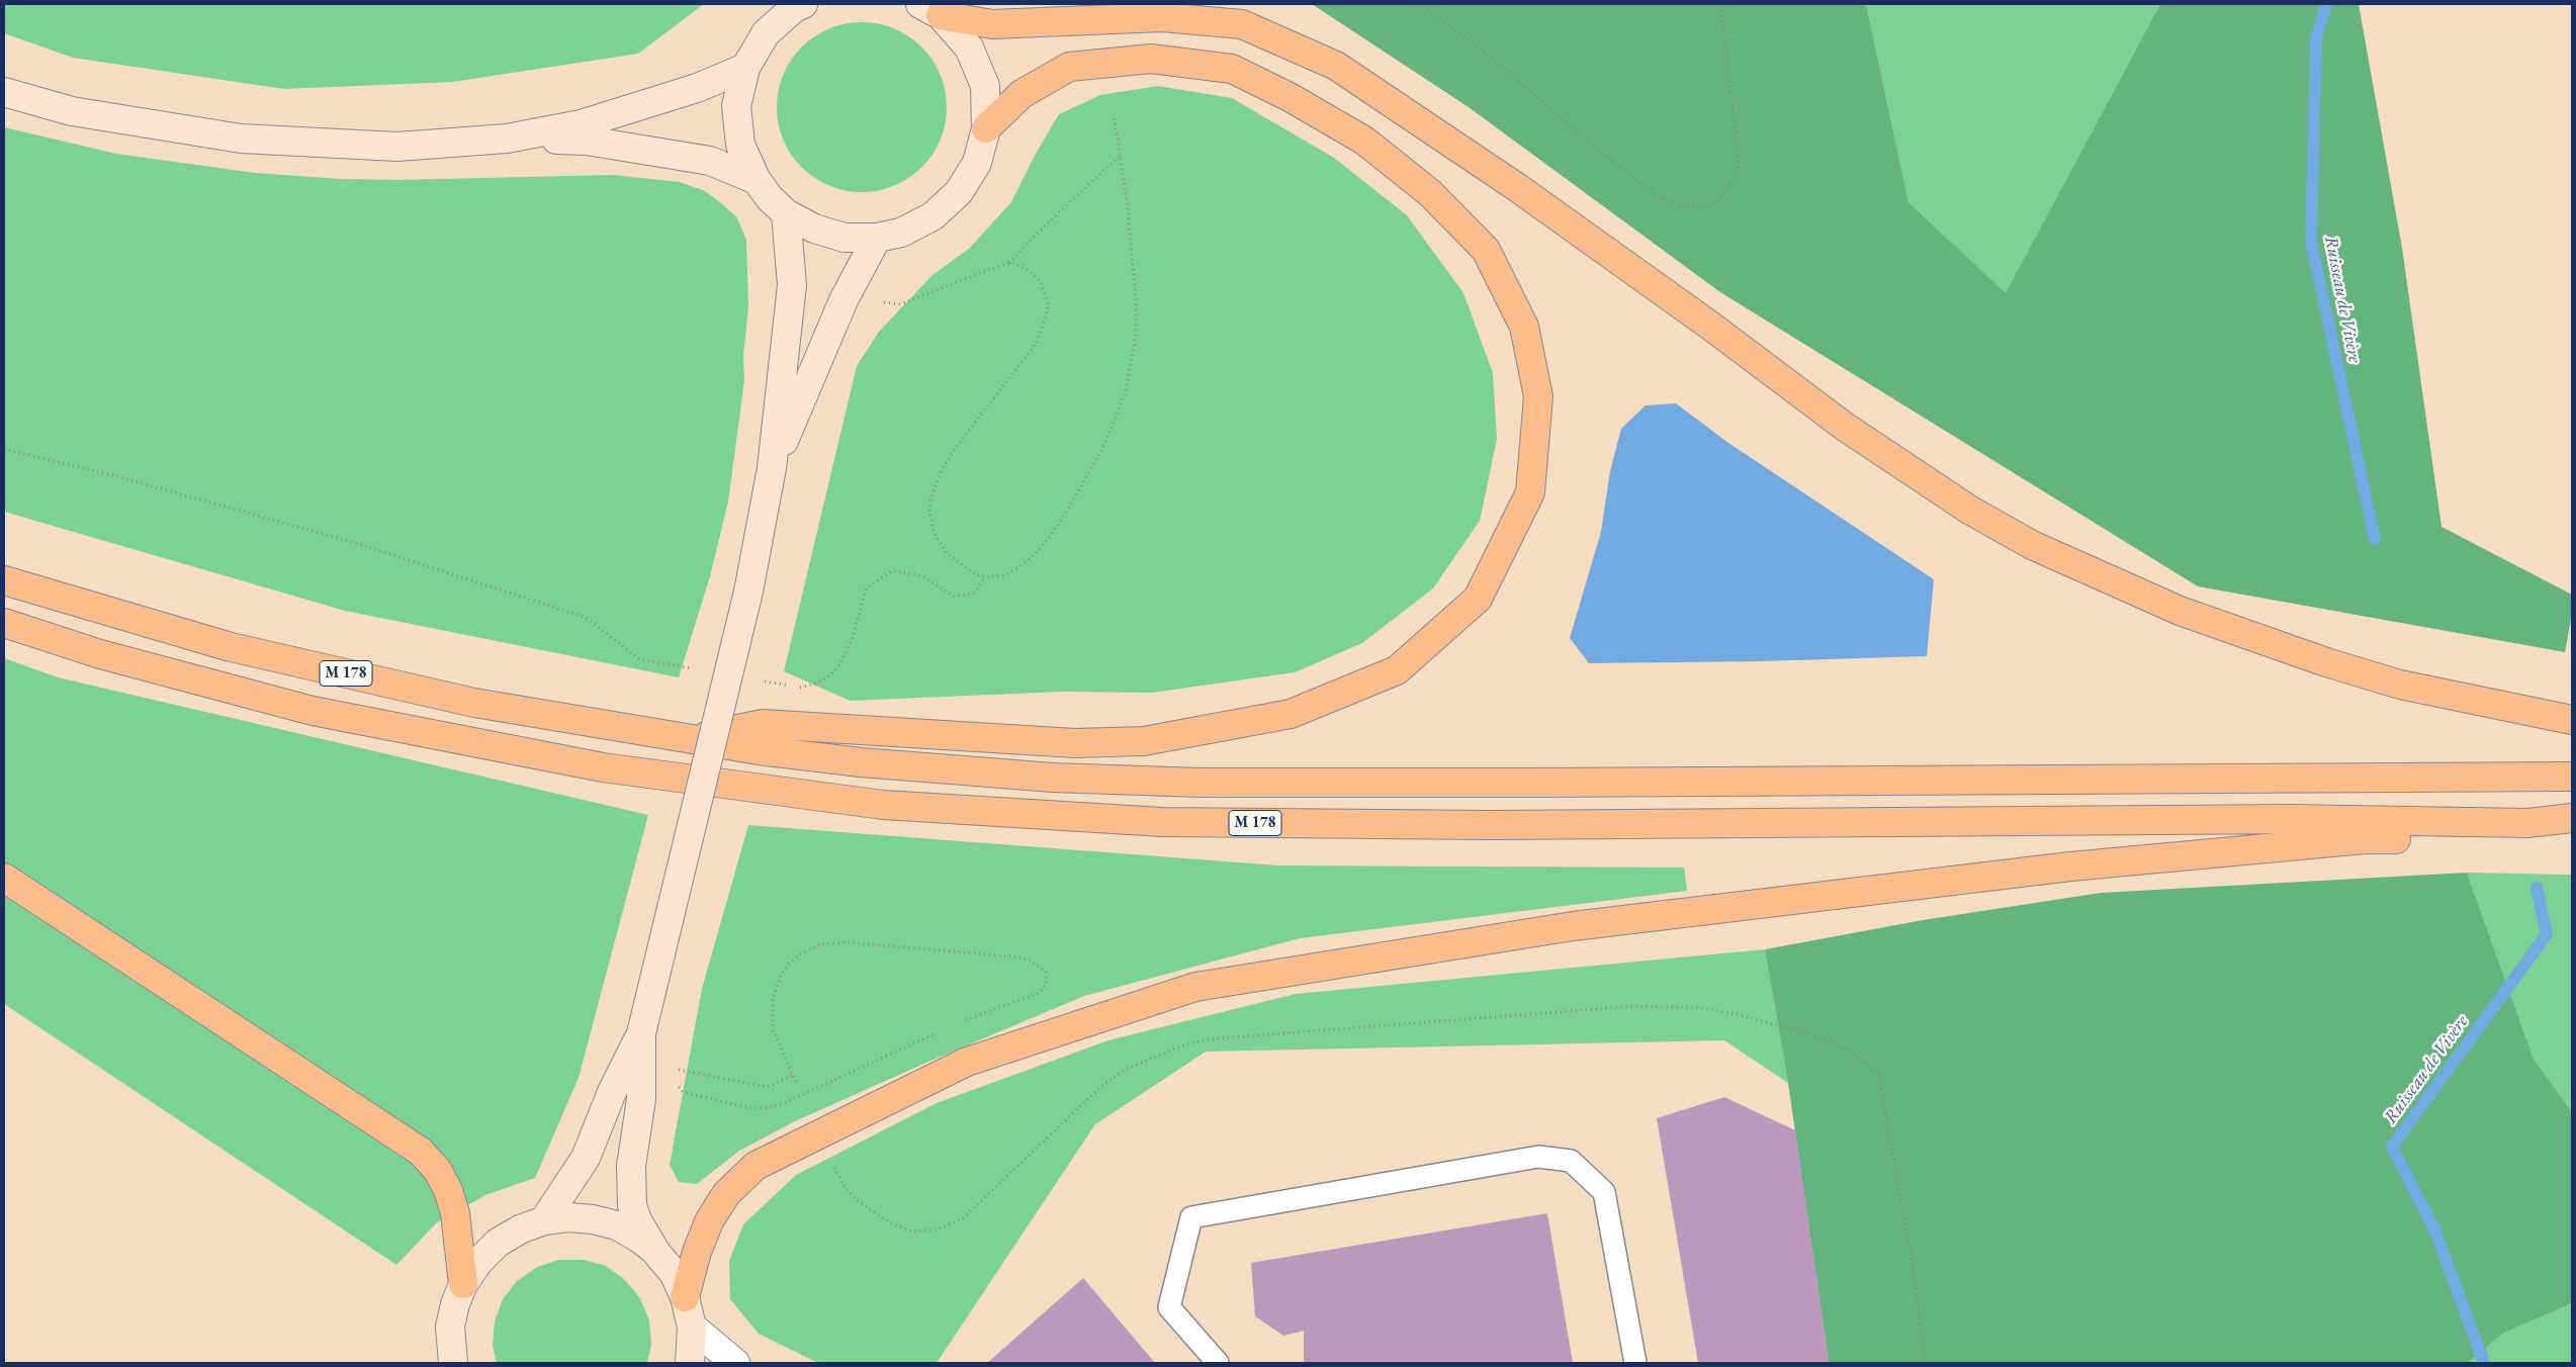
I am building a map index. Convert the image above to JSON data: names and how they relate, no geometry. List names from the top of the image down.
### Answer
{
  "streets": {
    "main road": ["M 178"]
  },
  "water": ["Ruisseau de Vivère"]
}
